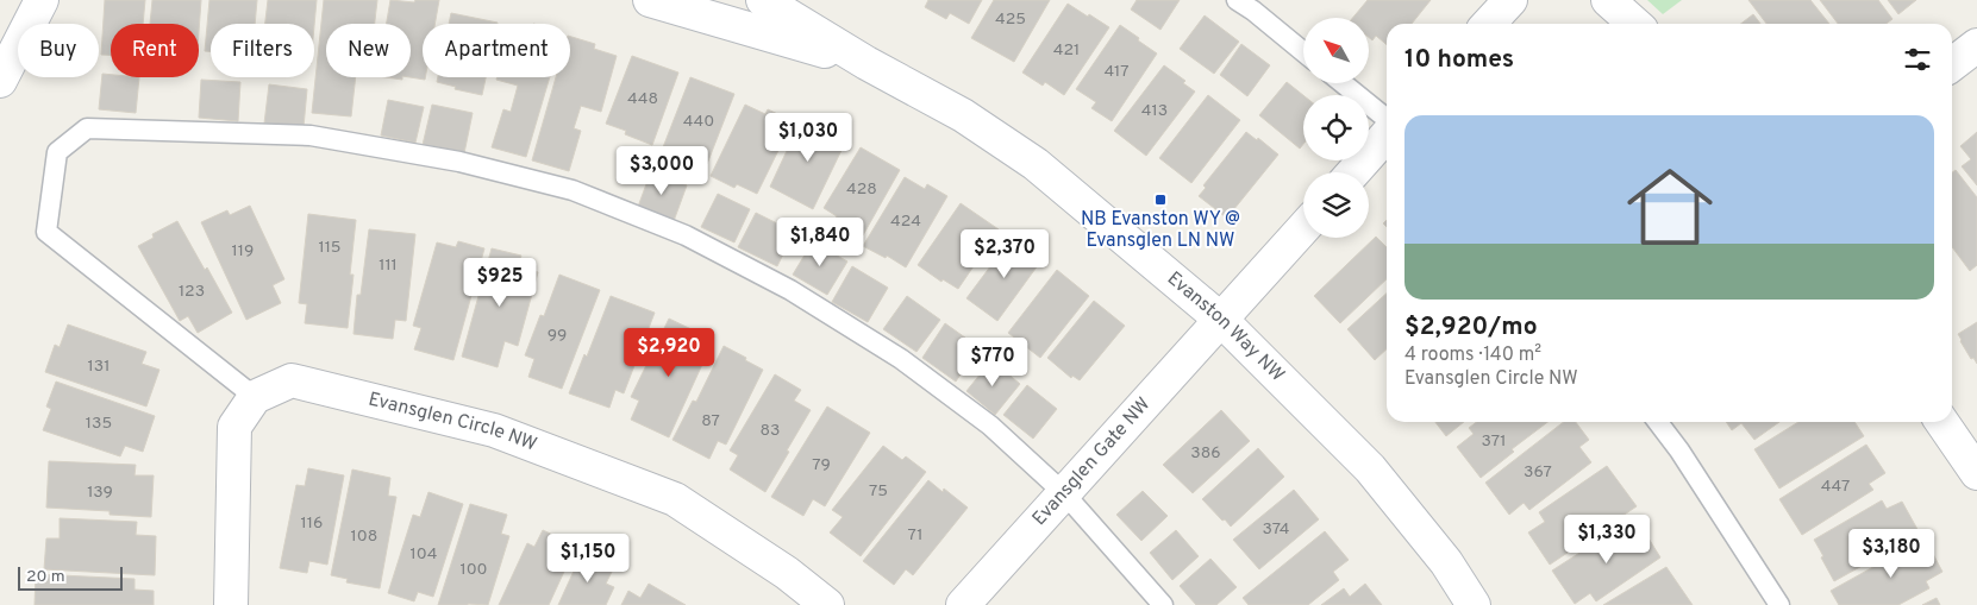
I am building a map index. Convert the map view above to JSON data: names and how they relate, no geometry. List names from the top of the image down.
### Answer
{
  "streets": {
    "street": ["Evanston Way NW", "Evansglen Circle NW", "Evansglen Gate NW"]
  },
  "crossings": [
    ["Evanston Way NW", "Evansglen Gate NW"]
  ],
  "places": {
    "transit": ["NB Evanston WY @ Evansglen LN NW"]
  },
  "house_numbers": [
    "425",
    "421",
    "417",
    "448",
    "413",
    "440",
    "428",
    "424",
    "115",
    "119",
    "111",
    "123",
    "99",
    "131",
    "87",
    "135",
    "83",
    "371",
    "386",
    "79",
    "367",
    "447",
    "75",
    "139",
    "116",
    "374",
    "71",
    "108",
    "104",
    "100"
  ],
  "scale_bar": "20 m",
  "north": "top left",
  "page": {
    "chip": [
      "Buy",
      "Rent",
      "Filters",
      "New",
      "Apartment"
    ],
    "heading": "10 homes",
    "list": [
      {
        "name": "$2,920/mo",
        "note": "4 rooms · 140 m² · Evansglen Circle NW"
      }
    ],
    "price": [
      "$1,030",
      "$3,000",
      "$1,840",
      "$2,370",
      "$925",
      "$2,920",
      "$770",
      "$1,330",
      "$3,180",
      "$1,150"
    ],
    "scale": "20 m"
  }
}
